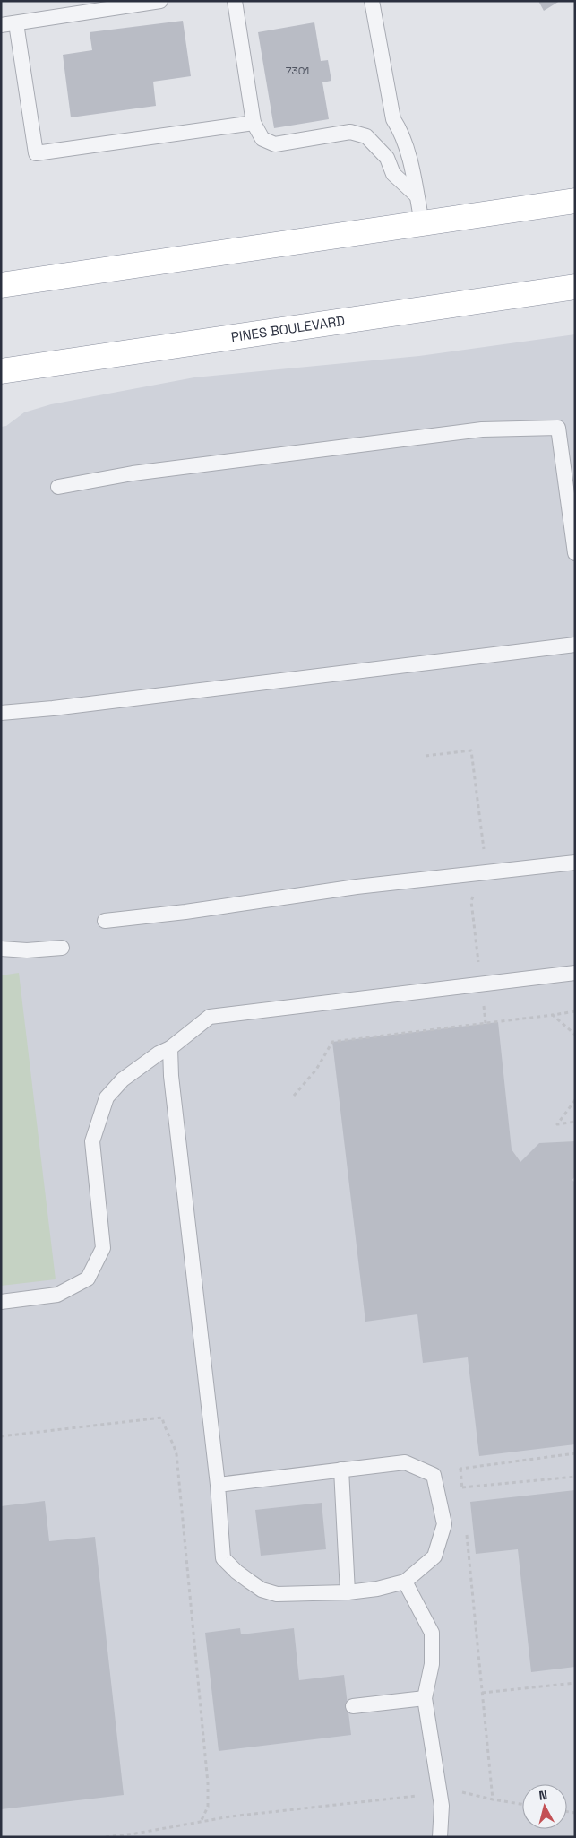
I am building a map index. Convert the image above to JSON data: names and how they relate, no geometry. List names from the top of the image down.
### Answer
{
  "streets": {
    "highway": ["PINES BOULEVARD"]
  },
  "house_numbers": ["7301"],
  "north": "top"
}
